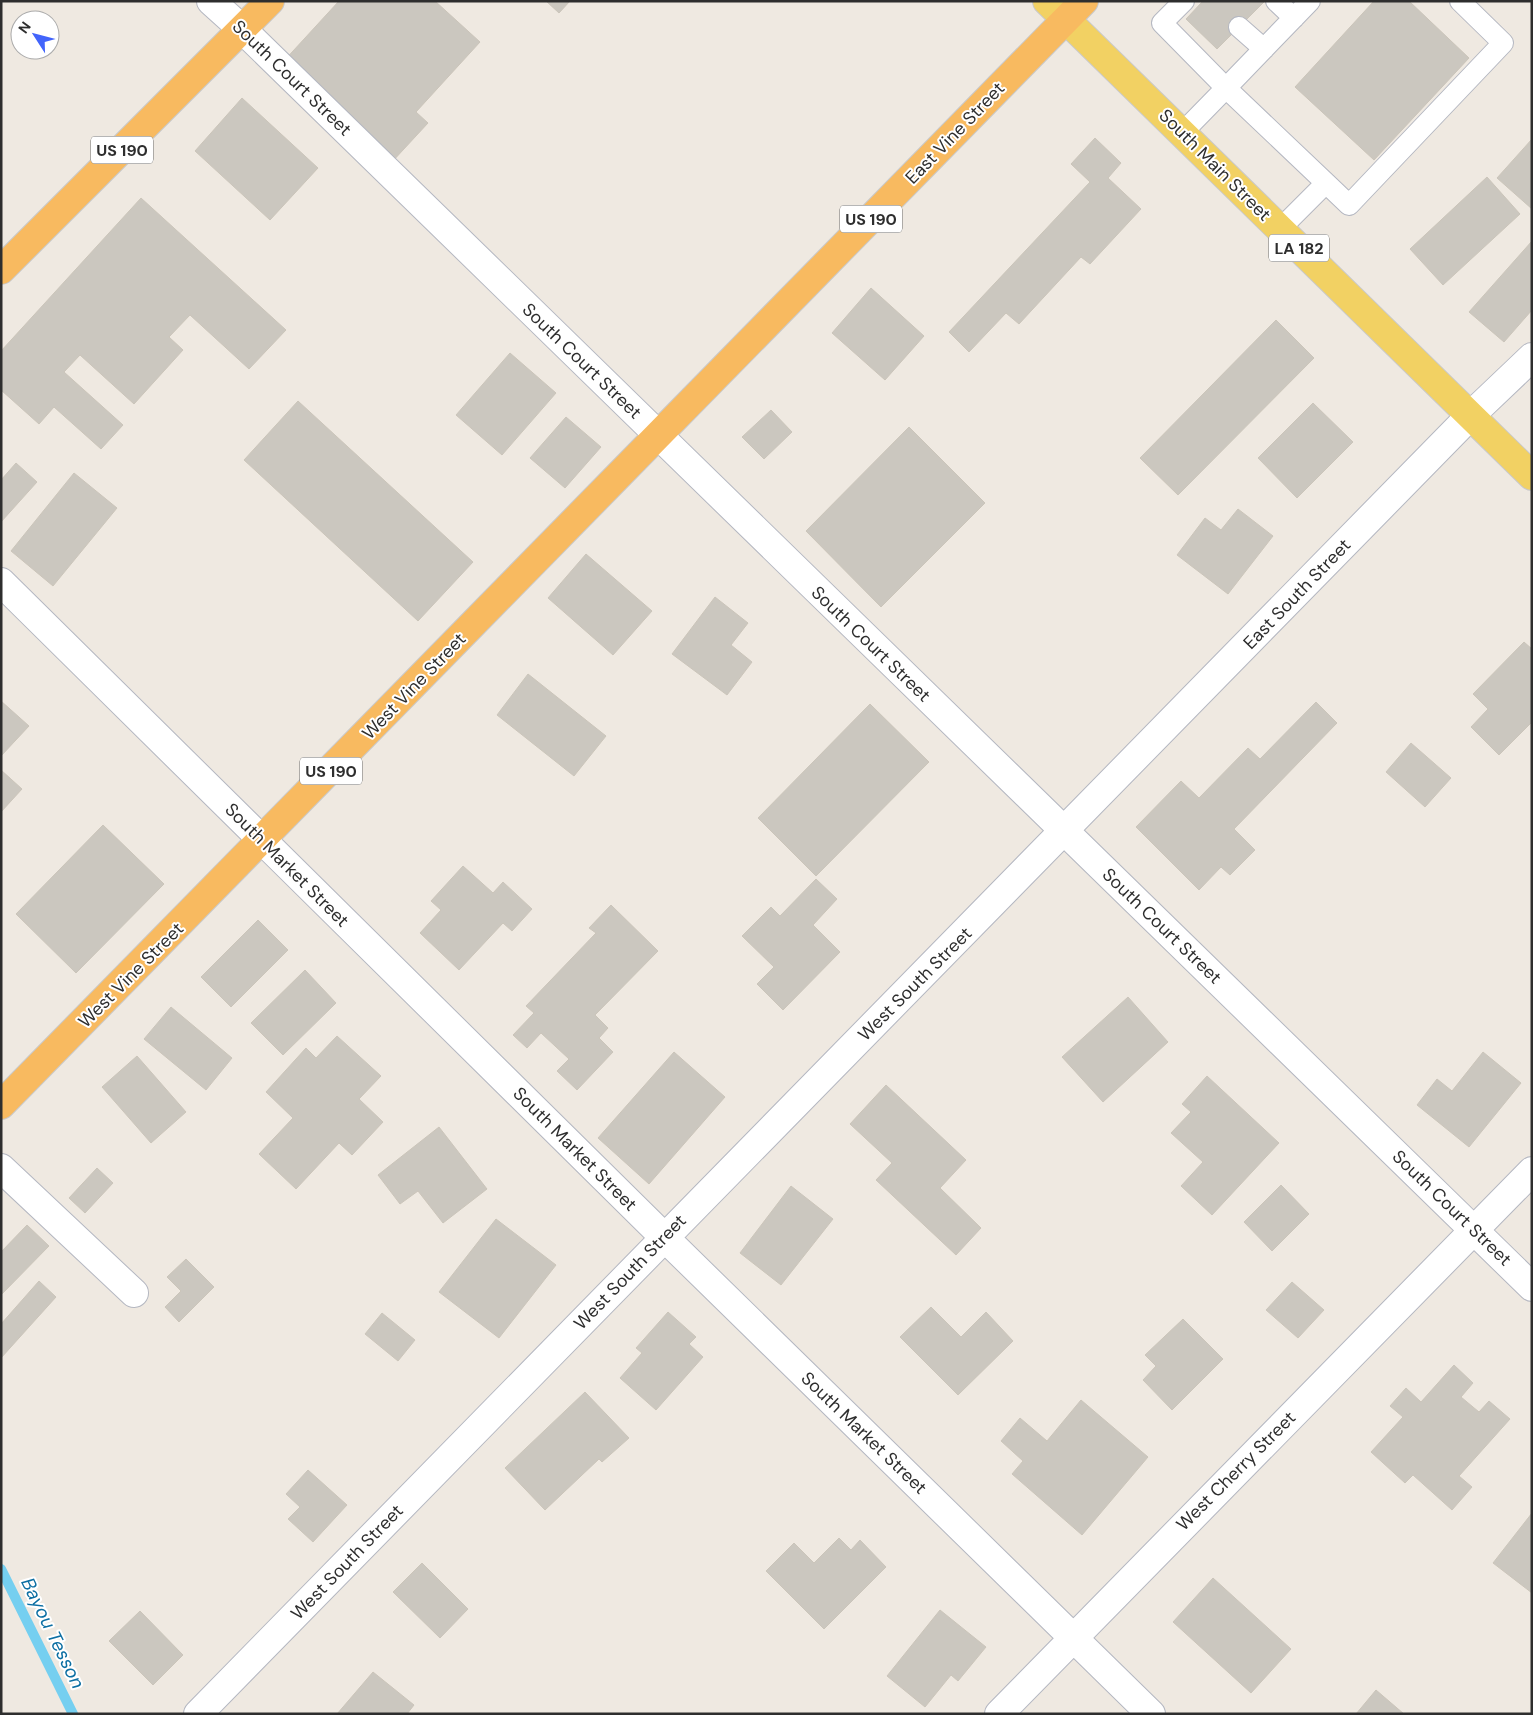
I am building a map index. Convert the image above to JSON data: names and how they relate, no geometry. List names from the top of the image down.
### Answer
{
  "streets": {
    "highway": ["East Vine Street", "US 190", "West Vine Street"],
    "main road": ["South Main Street", "LA 182"],
    "street": [
      "South Court Street",
      "East South Street",
      "South Market Street",
      "West South Street",
      "West Cherry Street"
    ]
  },
  "crossings": [
    ["South Court Street", "East Vine Street"],
    ["South Court Street", "US 190"],
    ["South Court Street", "East South Street"],
    ["South Court Street", "West Vine Street"],
    ["South Court Street", "West South Street"],
    ["South Court Street", "West Cherry Street"],
    ["East Vine Street", "South Main Street"],
    ["East Vine Street", "West Vine Street"],
    ["South Main Street", "East South Street"],
    ["East South Street", "West South Street"],
    ["West Vine Street", "South Market Street"],
    ["South Market Street", "West South Street"],
    ["South Market Street", "West Cherry Street"]
  ],
  "water": ["Bayou Tesson"],
  "north": "top left"
}
